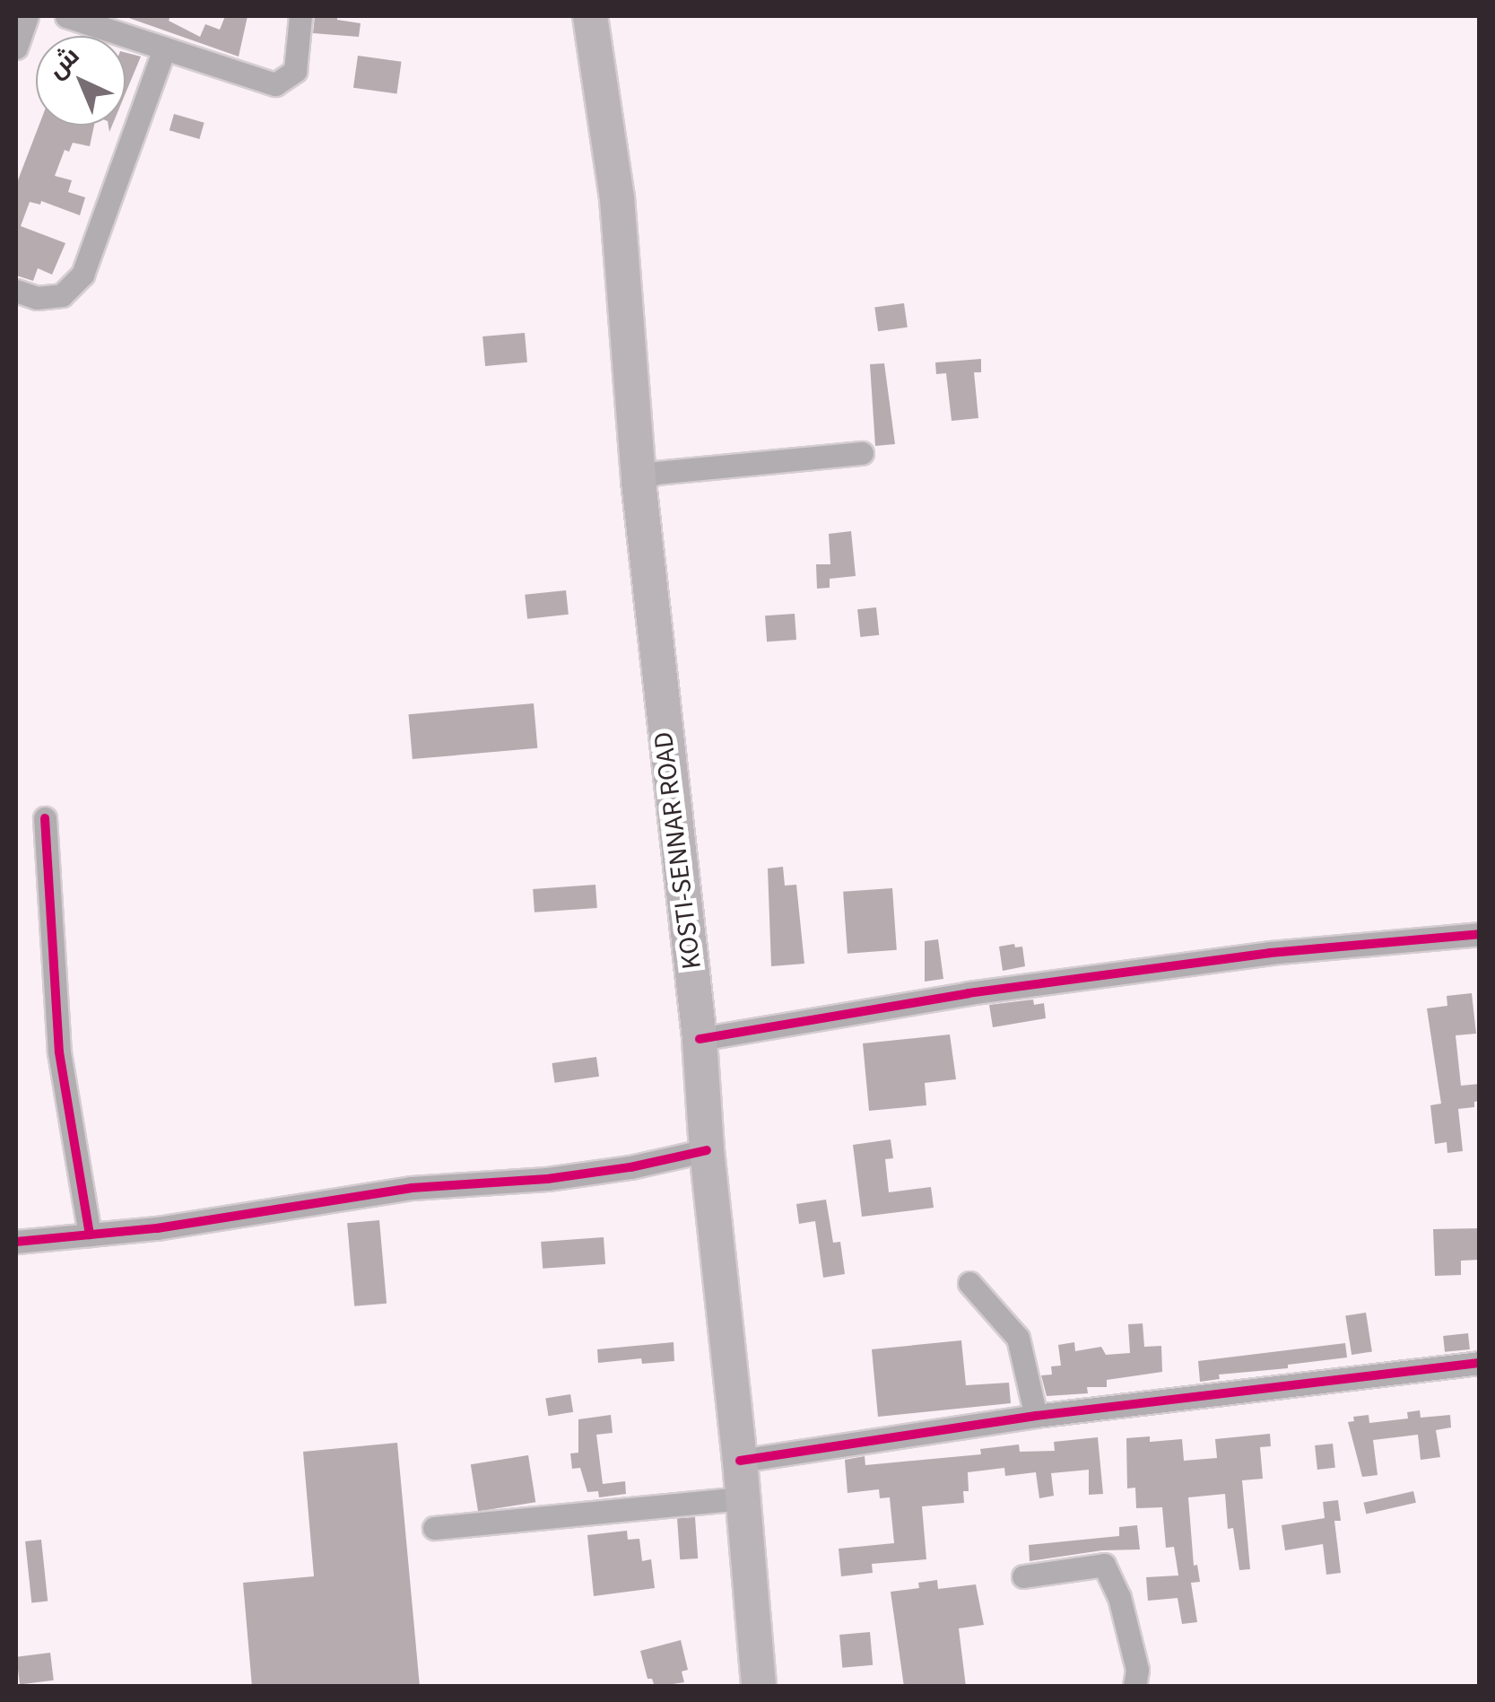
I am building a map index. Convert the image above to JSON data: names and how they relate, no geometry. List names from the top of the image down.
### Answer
{
  "streets": {
    "highway": ["KOSTI-SENNAR ROAD"]
  },
  "north": "top left"
}
